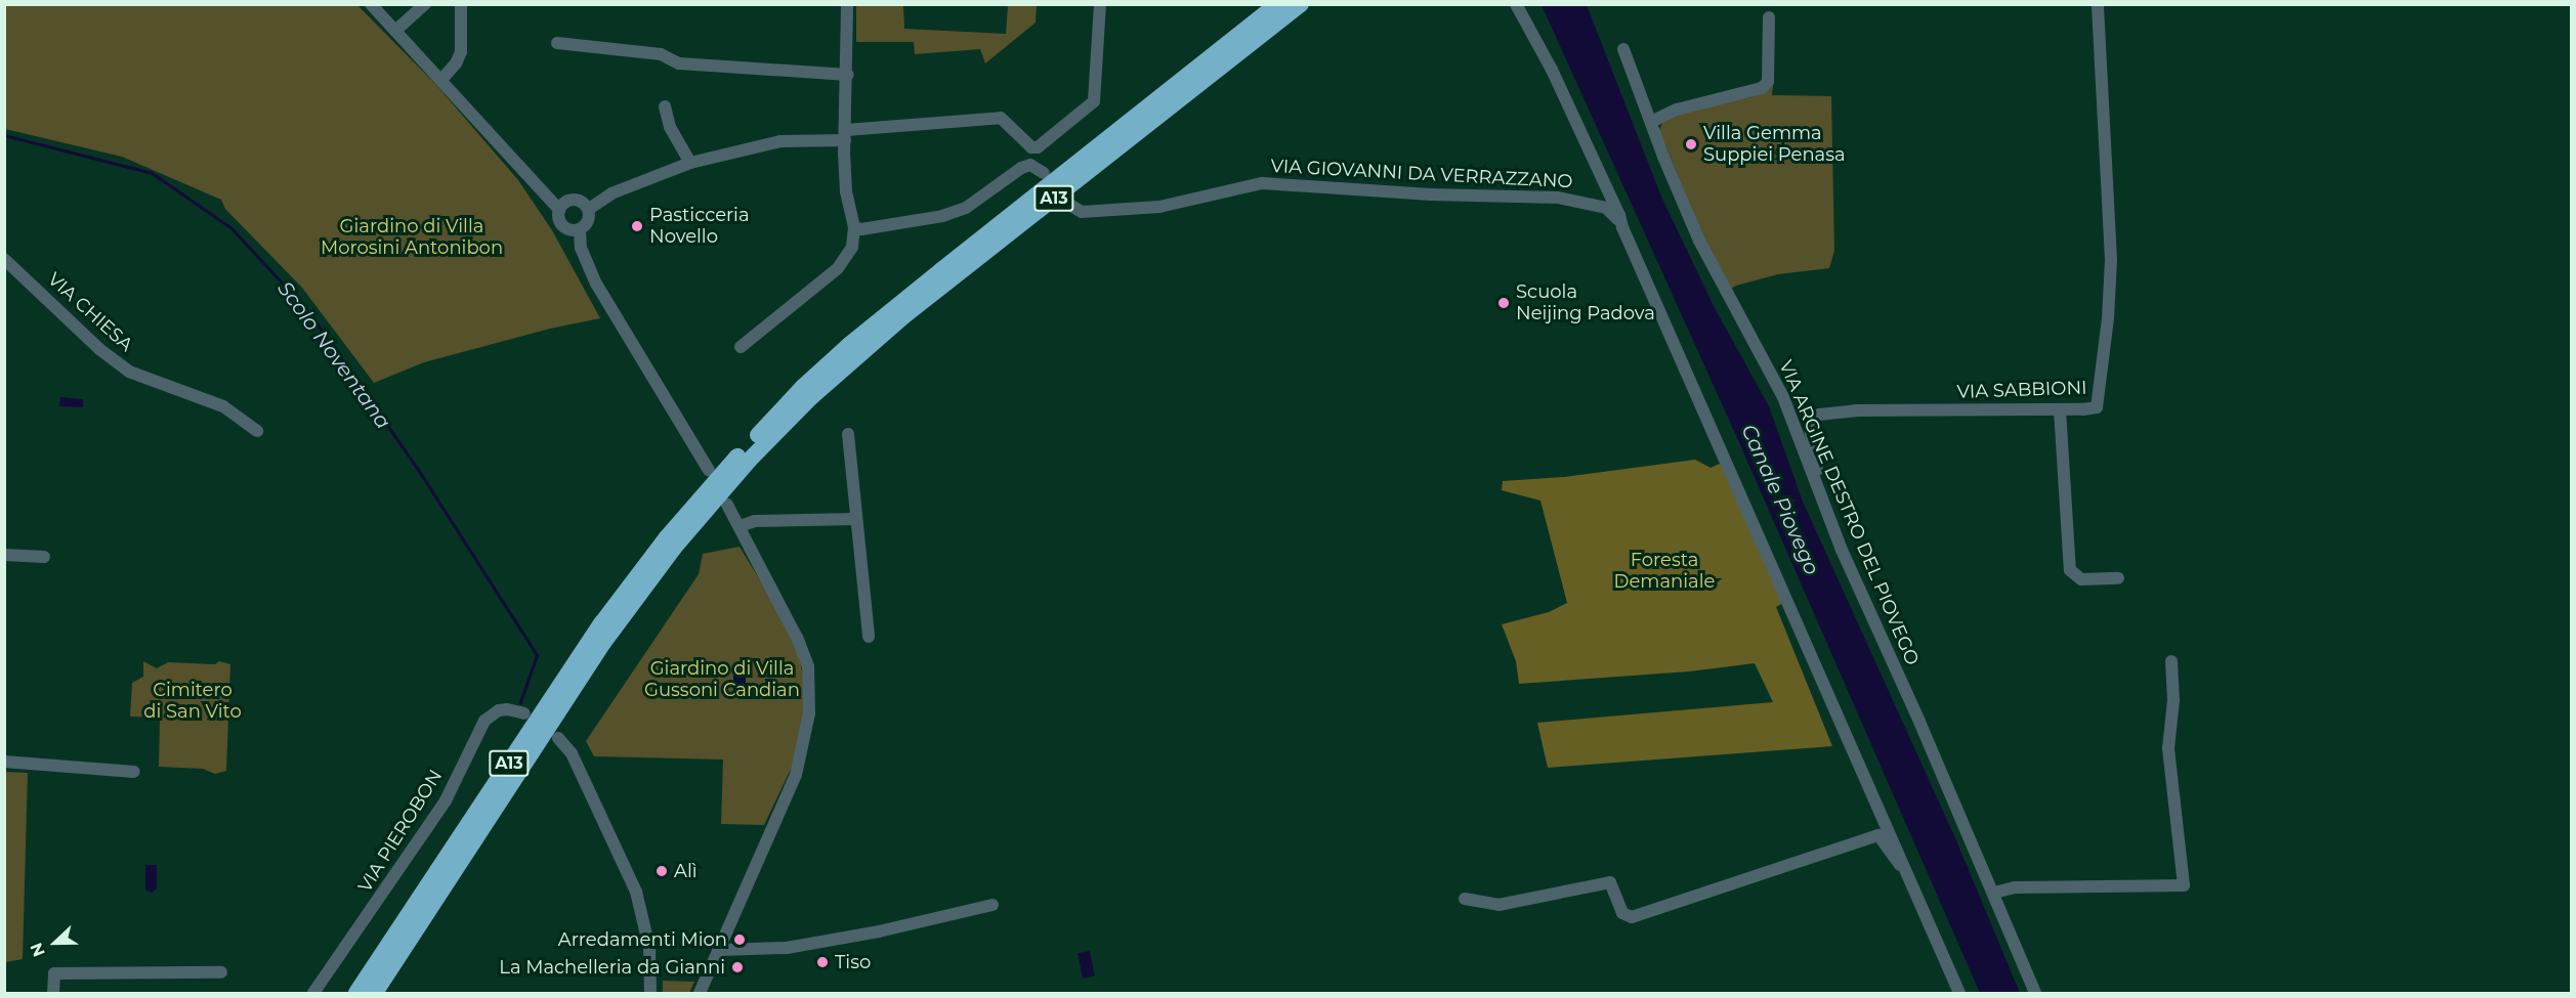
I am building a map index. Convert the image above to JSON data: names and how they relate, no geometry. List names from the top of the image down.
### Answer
{
  "streets": {
    "highway": ["A13"],
    "street": [
      "VIA GIOVANNI DA VERRAZZANO",
      "VIA CHIESA",
      "VIA SABBIONI",
      "VIA ARGINE DESTRO DEL PIOVEGO",
      "VIA PIEROBON"
    ]
  },
  "crossings": [
    ["VIA SABBIONI", "VIA ARGINE DESTRO DEL PIOVEGO"]
  ],
  "water": ["Scolo Noventana", "Canale Piovego"],
  "parks": [
    "Giardino di Villa Morosini Antonibon",
    "Foresta Demaniale",
    "Giardino di Villa Gussoni Candian",
    "Cimitero di San Vito"
  ],
  "places": [
    "Villa Gemma Suppiei Penasa",
    "Pasticceria Novello",
    "Scuola Neijing Padova",
    "Alì",
    "Arredamenti Mion",
    "Tiso",
    "La Machelleria da Gianni"
  ],
  "north": "left"
}
